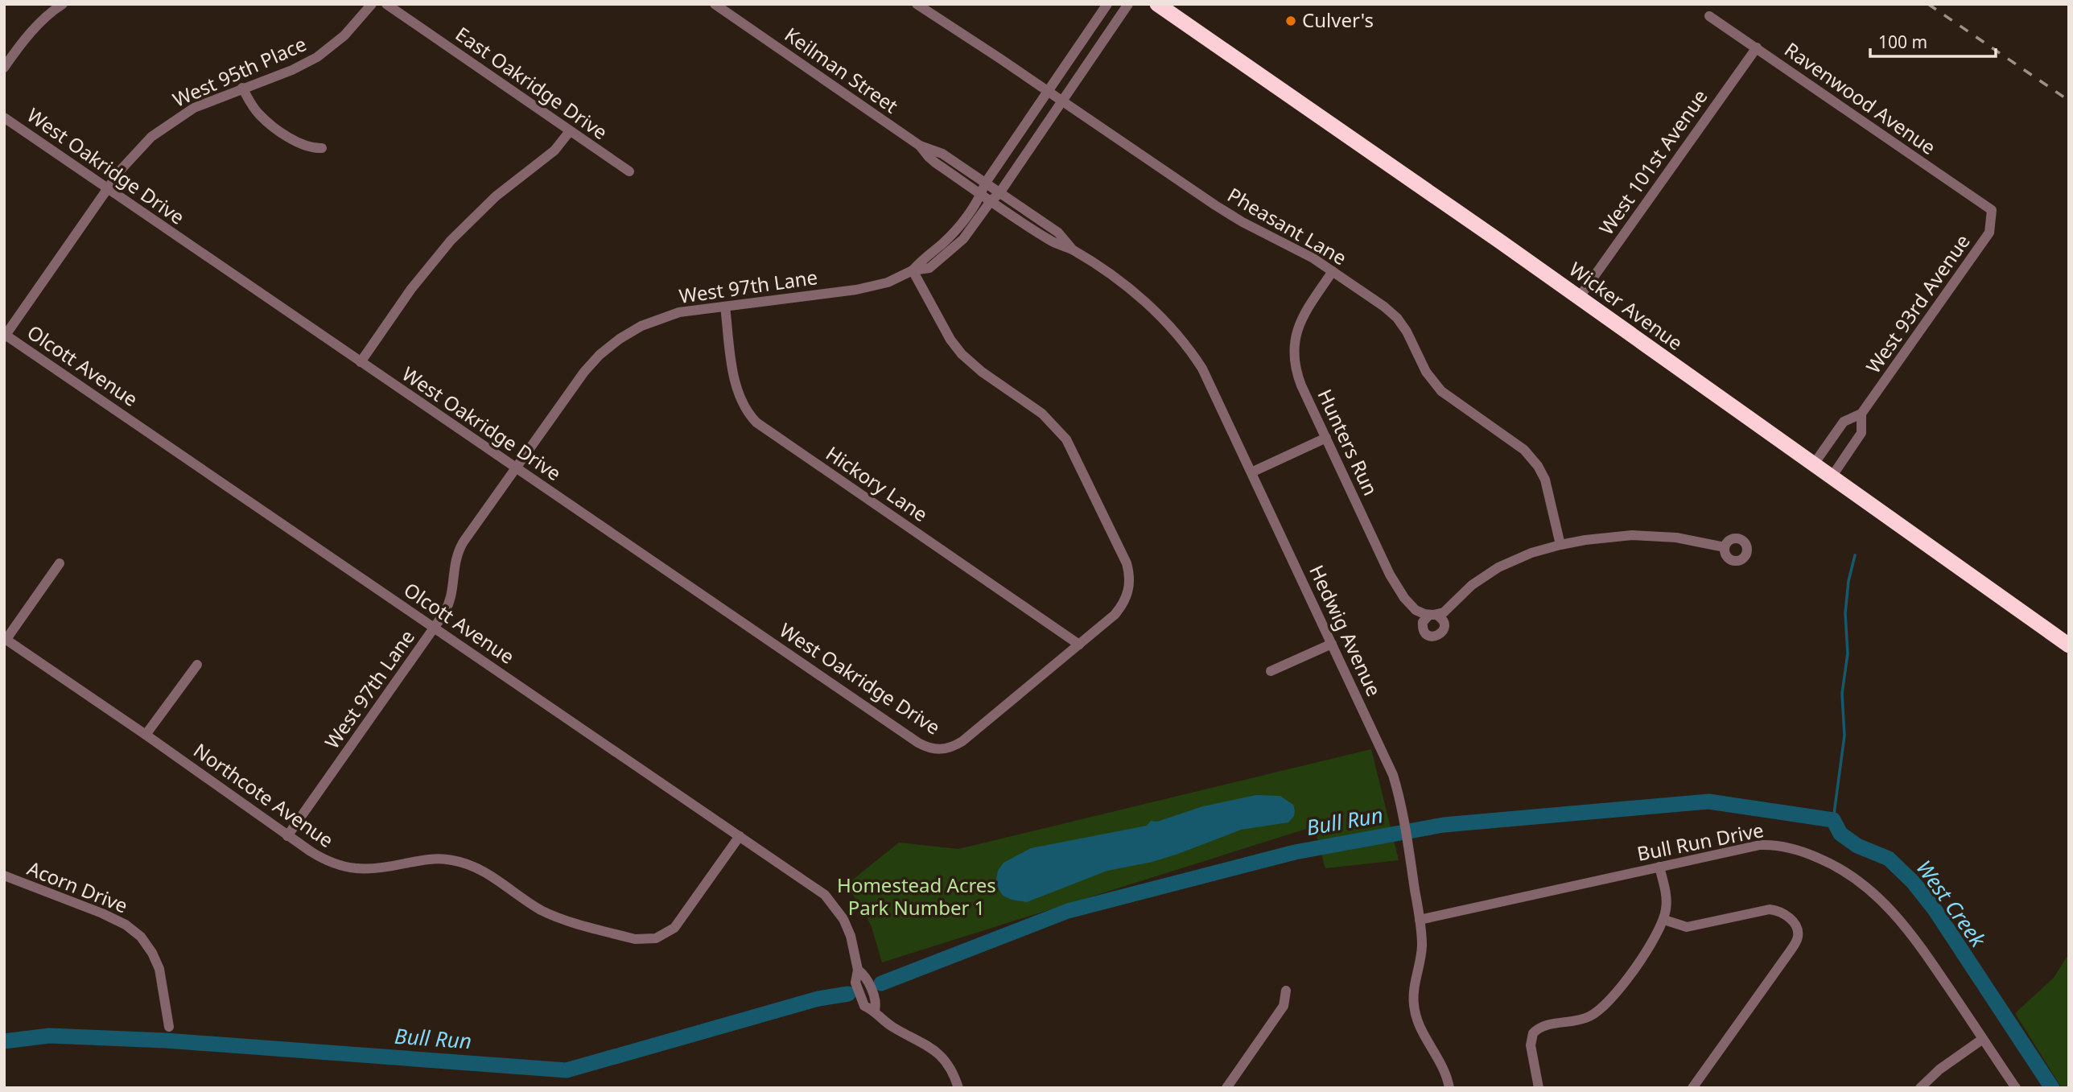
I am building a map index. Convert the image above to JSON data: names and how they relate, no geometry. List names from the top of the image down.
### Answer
{
  "streets": {
    "highway": ["Wicker Avenue"],
    "street": [
      "Keilman Street",
      "West 95th Place",
      "East Oakridge Drive",
      "Ravenwood Avenue",
      "West 101st Avenue",
      "West Oakridge Drive",
      "Pheasant Lane",
      "West 97th Lane",
      "West 93rd Avenue",
      "Olcott Avenue",
      "Hunters Run",
      "Hickory Lane",
      "Hedwig Avenue",
      "Northcote Avenue",
      "Bull Run Drive",
      "Acorn Drive"
    ]
  },
  "crossings": [
    ["Keilman Street", "West 97th Lane"],
    ["Keilman Street", "Hedwig Avenue"],
    ["West 95th Place", "West Oakridge Drive"],
    ["West 95th Place", "Olcott Avenue"],
    ["Ravenwood Avenue", "West 101st Avenue"],
    ["Ravenwood Avenue", "West 93rd Avenue"],
    ["West 101st Avenue", "Wicker Avenue"],
    ["West Oakridge Drive", "West 97th Lane"],
    ["West Oakridge Drive", "Hickory Lane"],
    ["Pheasant Lane", "West 97th Lane"],
    ["Pheasant Lane", "Hunters Run"],
    ["West 97th Lane", "Olcott Avenue"],
    ["West 97th Lane", "Hickory Lane"],
    ["West 97th Lane", "Hedwig Avenue"],
    ["West 97th Lane", "Northcote Avenue"],
    ["West 93rd Avenue", "Wicker Avenue"],
    ["Olcott Avenue", "Northcote Avenue"],
    ["Hedwig Avenue", "Bull Run Drive"]
  ],
  "water": ["Bull Run", "West Creek"],
  "parks": ["Homestead Acres Park Number 1"],
  "places": ["Culver's"],
  "scale_bar": "100 m"
}
